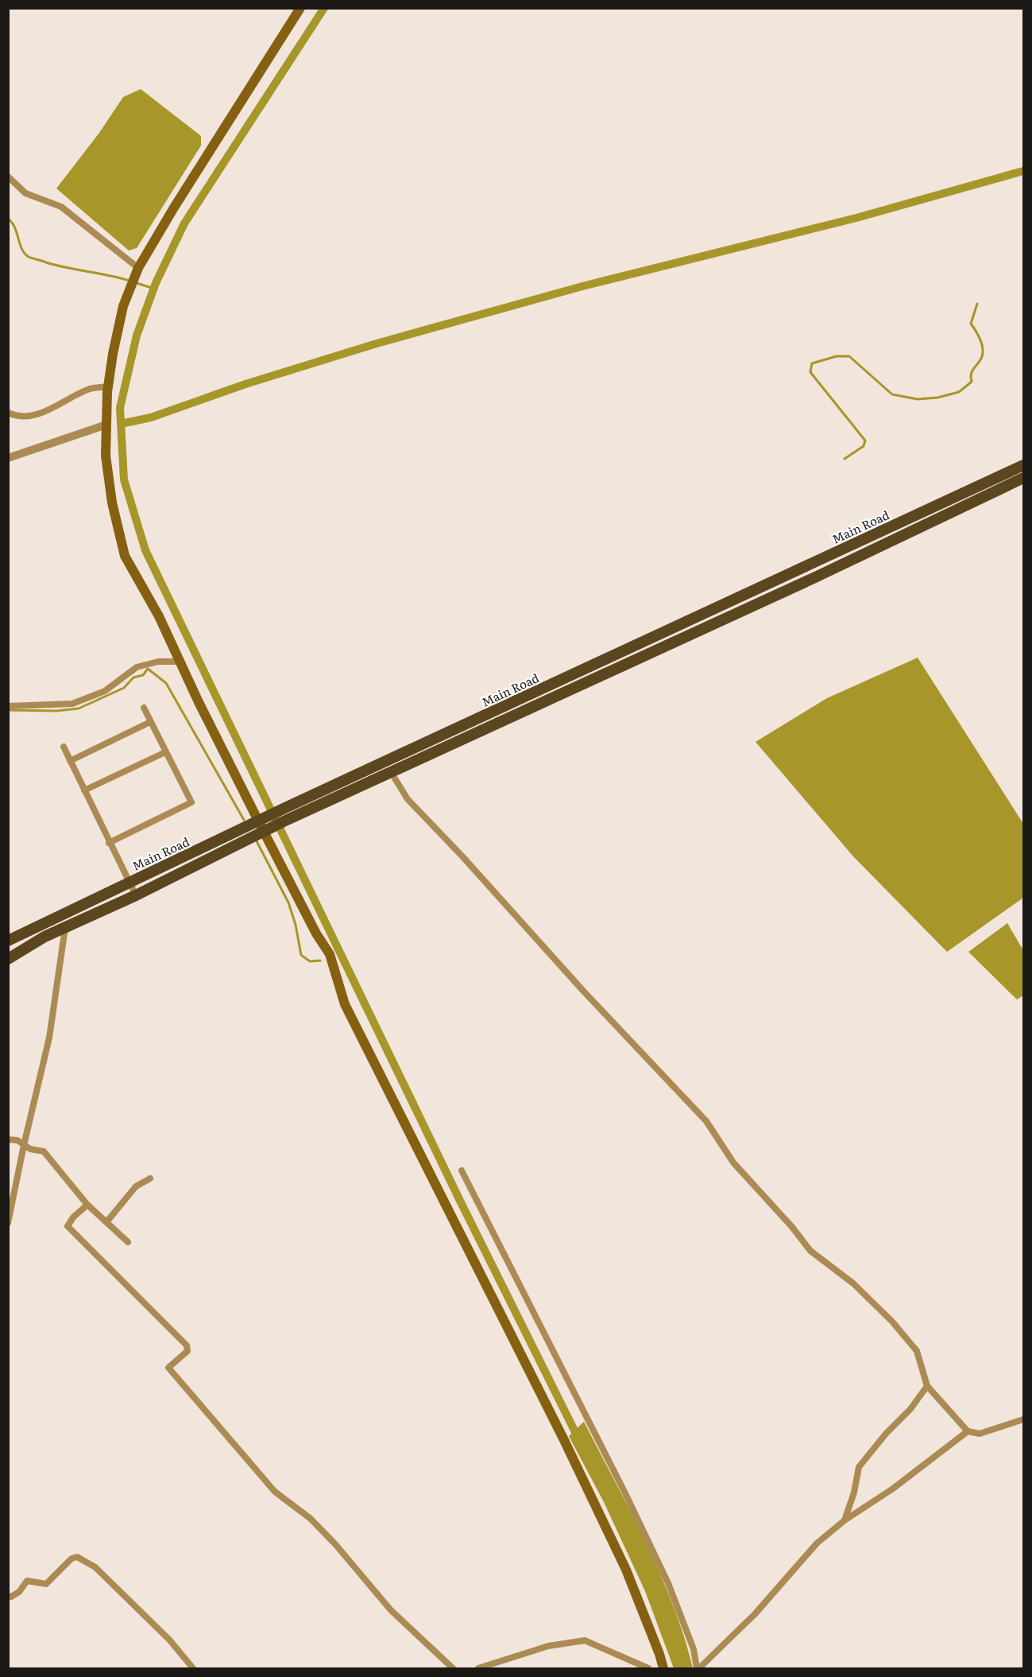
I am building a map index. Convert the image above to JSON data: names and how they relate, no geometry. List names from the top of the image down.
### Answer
{
  "streets": {
    "main road": ["Main Road"]
  }
}
